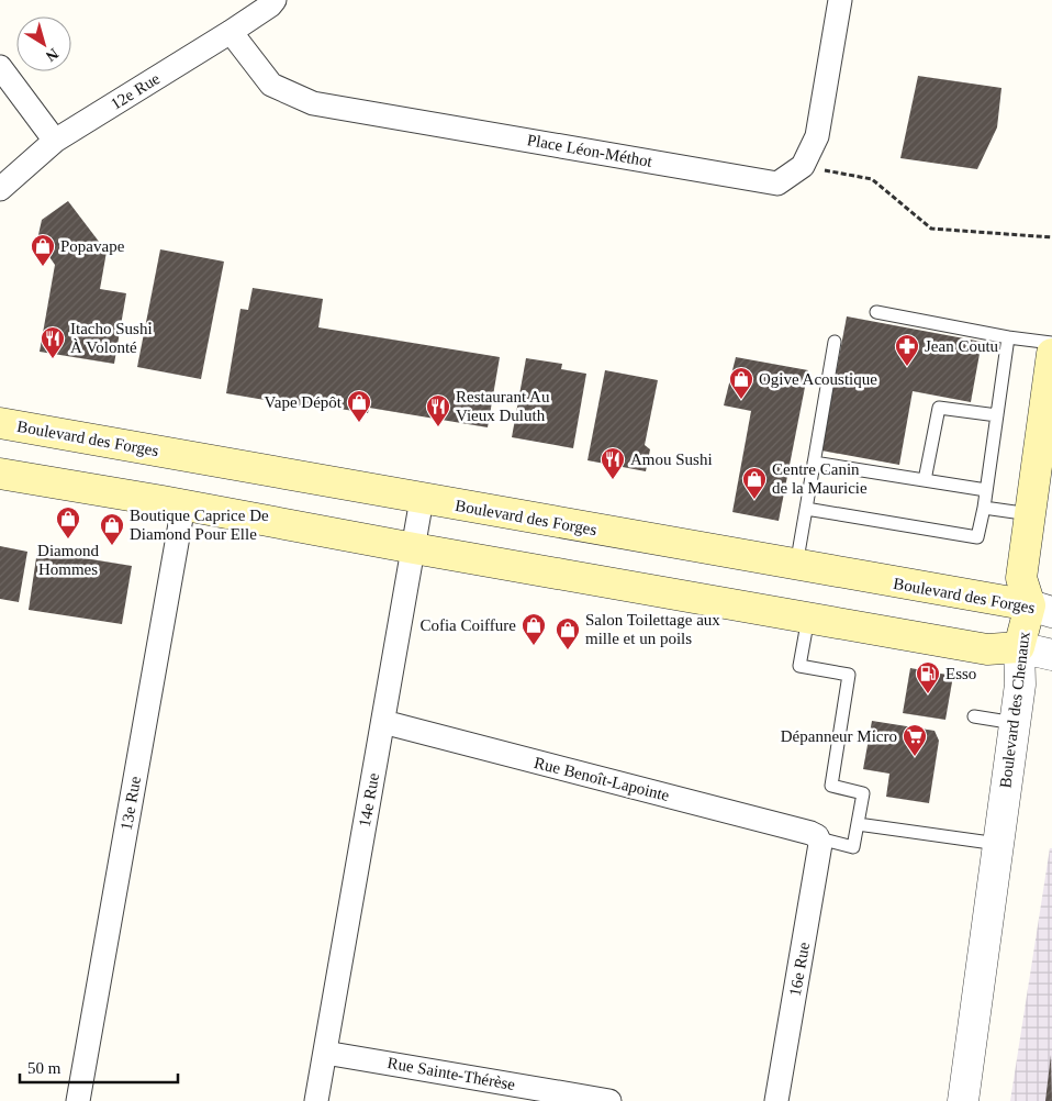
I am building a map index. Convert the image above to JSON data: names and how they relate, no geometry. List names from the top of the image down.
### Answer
{
  "streets": {
    "main road": ["Boulevard des Forges", "Boulevard des Chenaux"],
    "street": [
      "12e Rue",
      "Place Léon-Méthot",
      "Rue Benoît-Lapointe",
      "14e Rue",
      "13e Rue",
      "16e Rue",
      "Rue Sainte-Thérèse"
    ]
  },
  "crossings": [
    ["12e Rue", "Place Léon-Méthot"],
    ["Boulevard des Forges", "Boulevard des Chenaux"],
    ["Boulevard des Forges", "14e Rue"],
    ["Rue Benoît-Lapointe", "14e Rue"],
    ["Rue Benoît-Lapointe", "16e Rue"],
    ["14e Rue", "Rue Sainte-Thérèse"]
  ],
  "places": {
    "shop": [
      "Popavape",
      "Ogive Acoustique",
      "Vape Dépôt",
      "Centre Canin de la Mauricie",
      "Diamond Hommes",
      "Boutique Caprice De Diamond Pour Elle",
      "Cofia Coiffure",
      "Salon Toilettage aux mille et un poils"
    ],
    "restaurant": ["Itacho Sushi À Volonté", "Restaurant Au Vieux Duluth", "Amou Sushi"],
    "pharmacy": ["Jean Coutu"],
    "fuel station": ["Esso"],
    "supermarket": ["Dépanneur Micro"]
  },
  "scale_bar": "50 m",
  "north": "bottom right"
}
